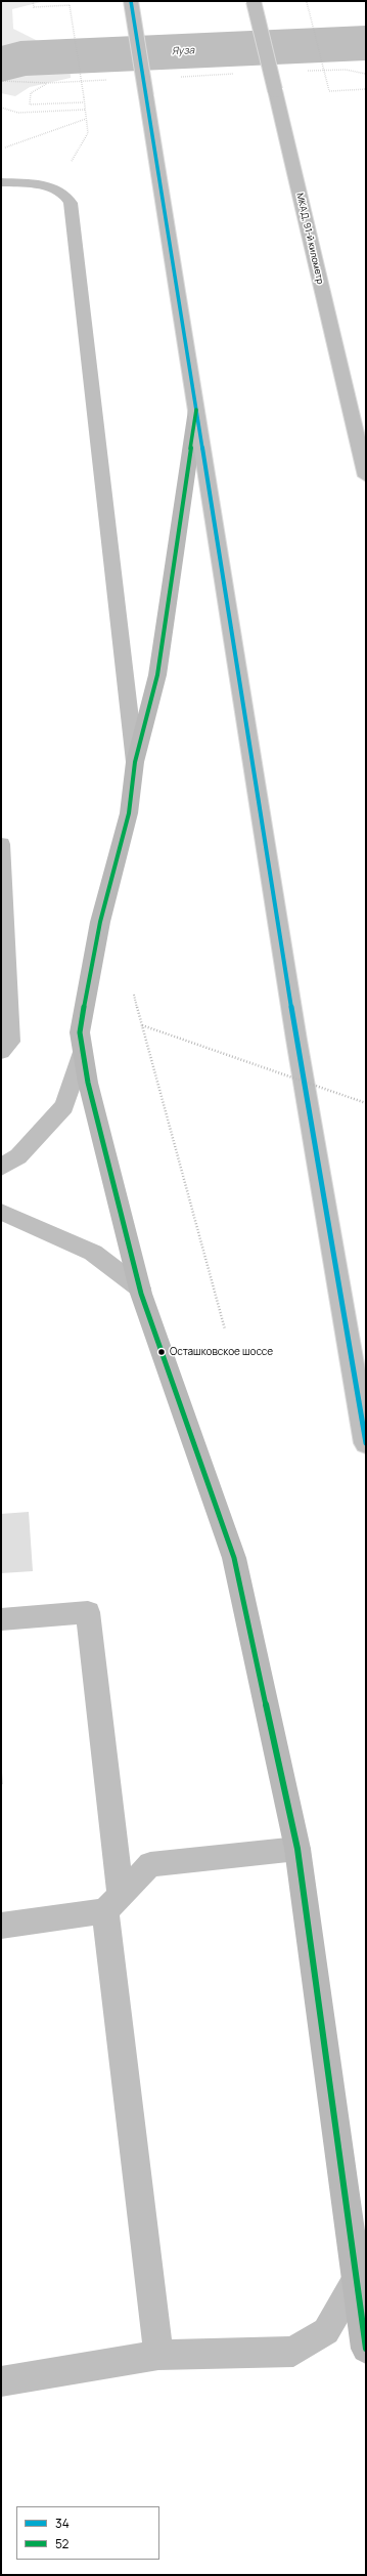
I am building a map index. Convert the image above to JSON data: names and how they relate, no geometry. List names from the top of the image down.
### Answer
{
  "streets": {
    "main road": ["МКАД, 91-й километр"]
  },
  "water": ["Яуза"],
  "places": ["Осташковское шоссе"],
  "lines": ["transit line 34", "transit line 52"],
  "legend": ["34", "52"]
}
